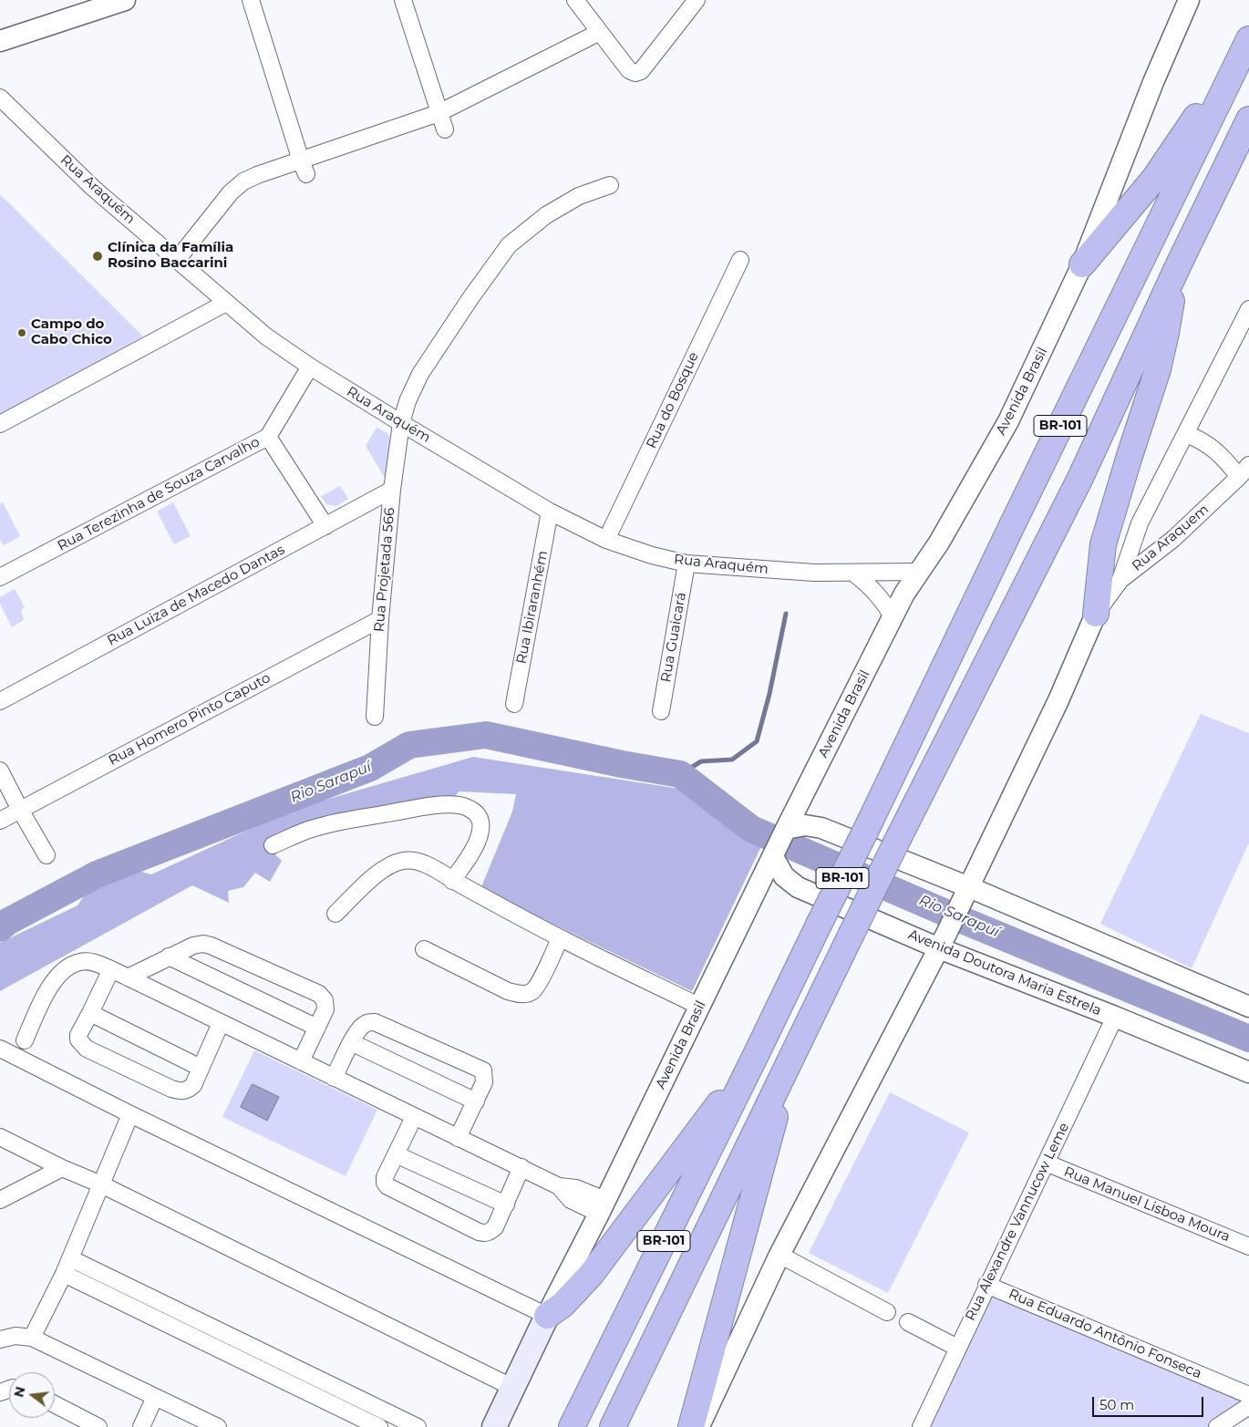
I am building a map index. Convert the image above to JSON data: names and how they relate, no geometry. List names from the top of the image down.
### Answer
{
  "streets": {
    "highway": ["BR-101"],
    "main road": ["Avenida Brasil"],
    "street": [
      "Rua Araquém",
      "Rua do Bosque",
      "Rua Terezinha de Souza Carvalho",
      "Rua Araquem",
      "Rua Projetada 566",
      "Rua Luiza de Macedo Dantas",
      "Rua Ibiraranhém",
      "Rua Guaicará",
      "Rua Homero Pinto Caputo",
      "Avenida Doutora Maria Estrela",
      "Rua Manuel Lisboa Moura",
      "Rua Alexandre Vannucow Leme",
      "Rua Eduardo Antônio Fonseca"
    ]
  },
  "crossings": [
    ["Rua Araquém", "Avenida Brasil"],
    ["Rua Araquém", "Rua do Bosque"],
    ["Rua Araquém", "Rua Terezinha de Souza Carvalho"],
    ["Rua Araquém", "Rua Projetada 566"],
    ["Rua Araquém", "Rua Ibiraranhém"],
    ["Rua Araquém", "Rua Guaicará"],
    ["Avenida Brasil", "Avenida Doutora Maria Estrela"],
    ["Rua Projetada 566", "Rua Luiza de Macedo Dantas"],
    ["Rua Projetada 566", "Rua Homero Pinto Caputo"],
    ["Avenida Doutora Maria Estrela", "Rua Alexandre Vannucow Leme"],
    ["Rua Manuel Lisboa Moura", "Rua Alexandre Vannucow Leme"],
    ["Rua Alexandre Vannucow Leme", "Rua Eduardo Antônio Fonseca"]
  ],
  "water": ["Rio Sarapuí"],
  "places": ["Clínica da Família Rosino Baccarini", "Campo do Cabo Chico"],
  "scale_bar": "50 m",
  "north": "left"
}
